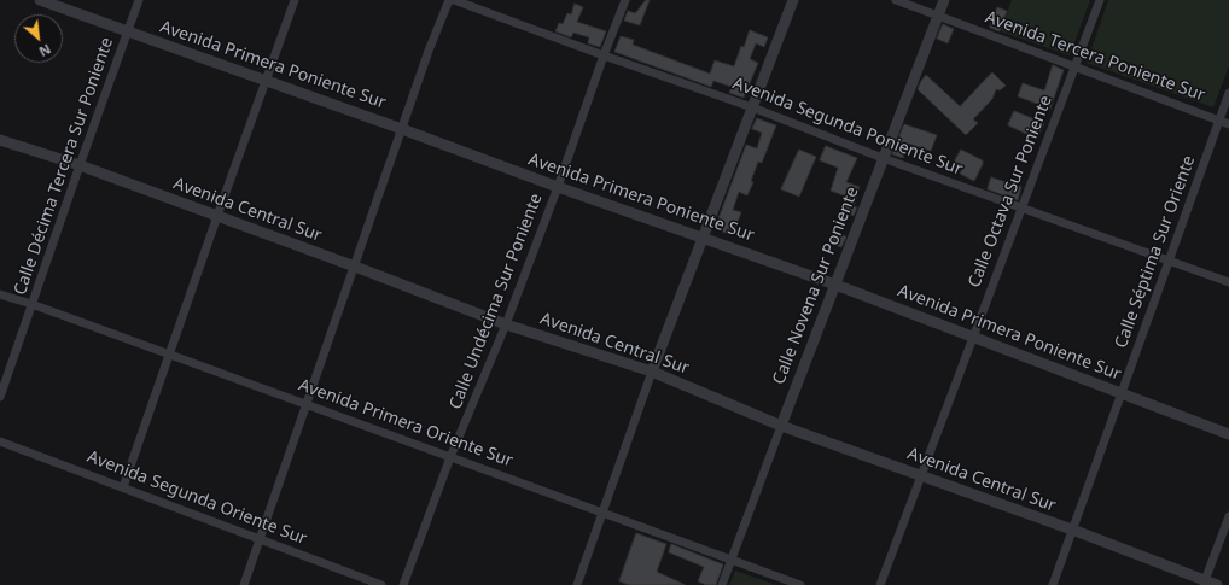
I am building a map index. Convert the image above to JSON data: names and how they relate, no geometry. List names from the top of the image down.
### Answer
{
  "streets": {
    "street": [
      "Avenida Tercera Poniente Sur",
      "Avenida Primera Poniente Sur",
      "Avenida Segunda Poniente Sur",
      "Calle Décima Tercera Sur Poniente",
      "Calle Octava Sur Poniente",
      "Avenida Central Sur",
      "Calle Séptima Sur Oriente",
      "Calle Novena Sur Poniente",
      "Calle Undécima Sur Poniente",
      "Avenida Primera Oriente Sur",
      "Avenida Segunda Oriente Sur"
    ]
  },
  "crossings": [
    ["Avenida Tercera Poniente Sur", "Calle Octava Sur Poniente"],
    ["Avenida Tercera Poniente Sur", "Calle Séptima Sur Oriente"],
    ["Avenida Tercera Poniente Sur", "Calle Novena Sur Poniente"],
    ["Avenida Primera Poniente Sur", "Calle Décima Tercera Sur Poniente"],
    ["Avenida Primera Poniente Sur", "Calle Octava Sur Poniente"],
    ["Avenida Primera Poniente Sur", "Calle Séptima Sur Oriente"],
    ["Avenida Primera Poniente Sur", "Calle Novena Sur Poniente"],
    ["Avenida Primera Poniente Sur", "Calle Undécima Sur Poniente"],
    ["Avenida Segunda Poniente Sur", "Calle Octava Sur Poniente"],
    ["Avenida Segunda Poniente Sur", "Calle Séptima Sur Oriente"],
    ["Avenida Segunda Poniente Sur", "Calle Novena Sur Poniente"],
    ["Avenida Segunda Poniente Sur", "Calle Undécima Sur Poniente"],
    ["Calle Décima Tercera Sur Poniente", "Avenida Central Sur"],
    ["Calle Décima Tercera Sur Poniente", "Avenida Primera Oriente Sur"],
    ["Calle Octava Sur Poniente", "Avenida Central Sur"],
    ["Avenida Central Sur", "Calle Séptima Sur Oriente"],
    ["Avenida Central Sur", "Calle Novena Sur Poniente"],
    ["Avenida Central Sur", "Calle Undécima Sur Poniente"],
    ["Calle Novena Sur Poniente", "Avenida Primera Oriente Sur"],
    ["Calle Undécima Sur Poniente", "Avenida Primera Oriente Sur"]
  ],
  "north": "bottom right"
}
